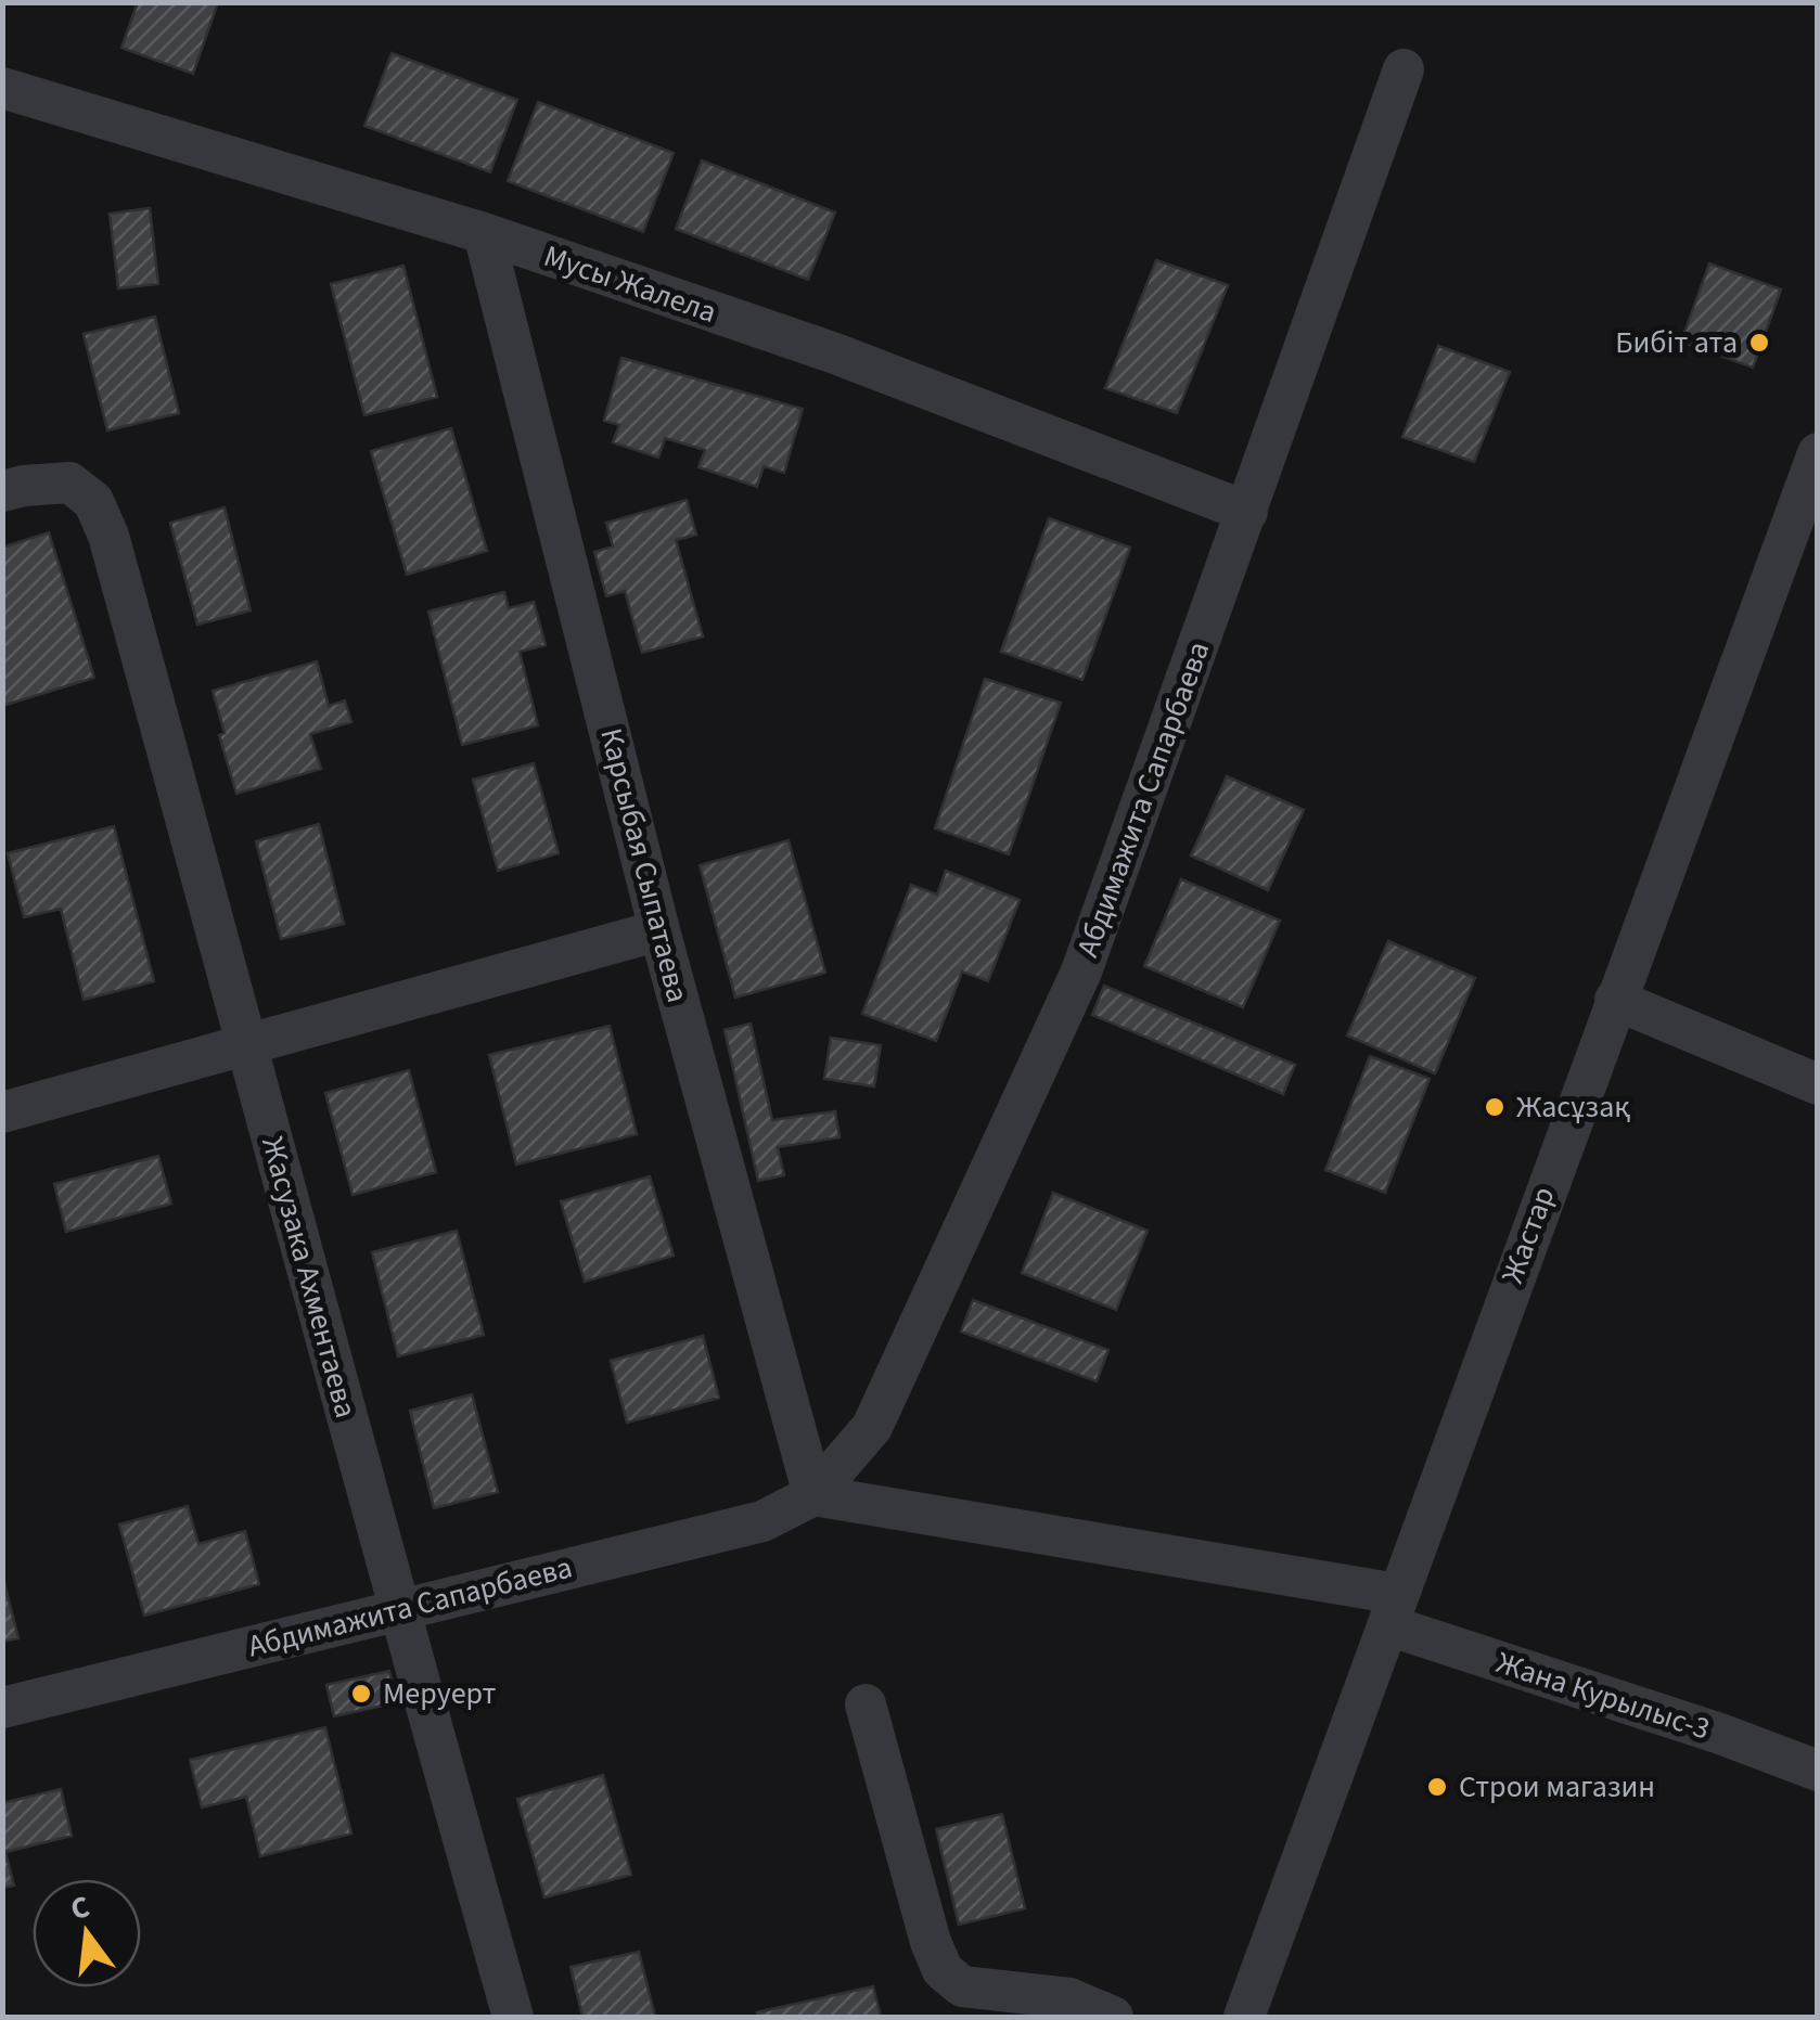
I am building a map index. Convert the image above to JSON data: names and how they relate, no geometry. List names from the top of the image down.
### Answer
{
  "streets": {
    "street": [
      "Мусы Жалела",
      "Абдимажита Сапарбаева",
      "Карсыбая Сыпатаева",
      "Жастар",
      "Жасузака Ахментаева",
      "Жана Курылыс-3"
    ]
  },
  "crossings": [
    ["Мусы Жалела", "Абдимажита Сапарбаева"],
    ["Мусы Жалела", "Карсыбая Сыпатаева"],
    ["Абдимажита Сапарбаева", "Карсыбая Сыпатаева"],
    ["Абдимажита Сапарбаева", "Жасузака Ахментаева"],
    ["Жастар", "Жана Курылыс-3"]
  ],
  "places": [
    "Бибіт ата",
    "Жасұзақ",
    "Меруерт",
    "Строи магазин"
  ],
  "north": "top"
}
